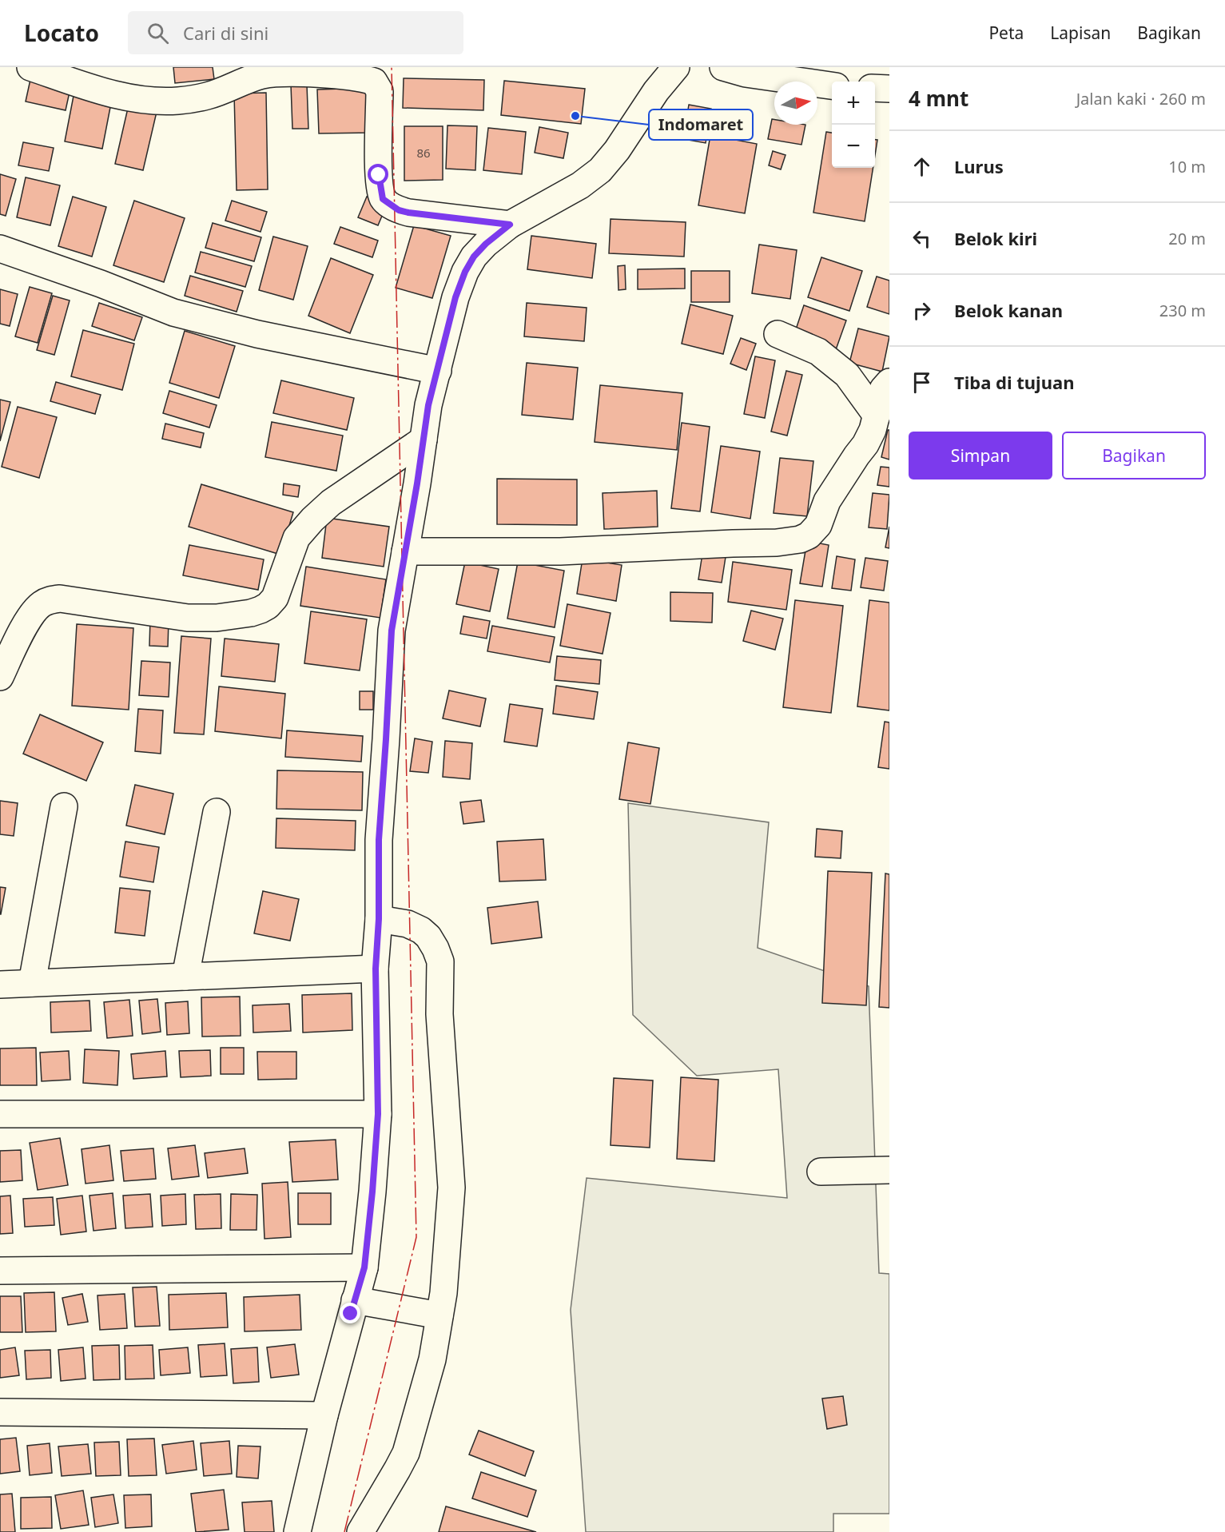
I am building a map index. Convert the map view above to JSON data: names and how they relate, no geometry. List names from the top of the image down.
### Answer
{
  "places": ["Indomaret"],
  "house_numbers": ["86"],
  "north": "right",
  "page": {
    "header": "Locato",
    "search": "Cari di sini",
    "nav": ["Peta", "Lapisan", "Bagikan"],
    "heading": ["4 mnt", "Jalan kaki · 260 m"],
    "map_buttons": ["+", "−"],
    "list": [
      ["Lurus", "10 m"],
      ["Belok kiri", "20 m"],
      ["Belok kanan", "230 m"],
      "Tiba di tujuan"
    ],
    "buttons": ["Simpan", "Bagikan"]
  }
}
